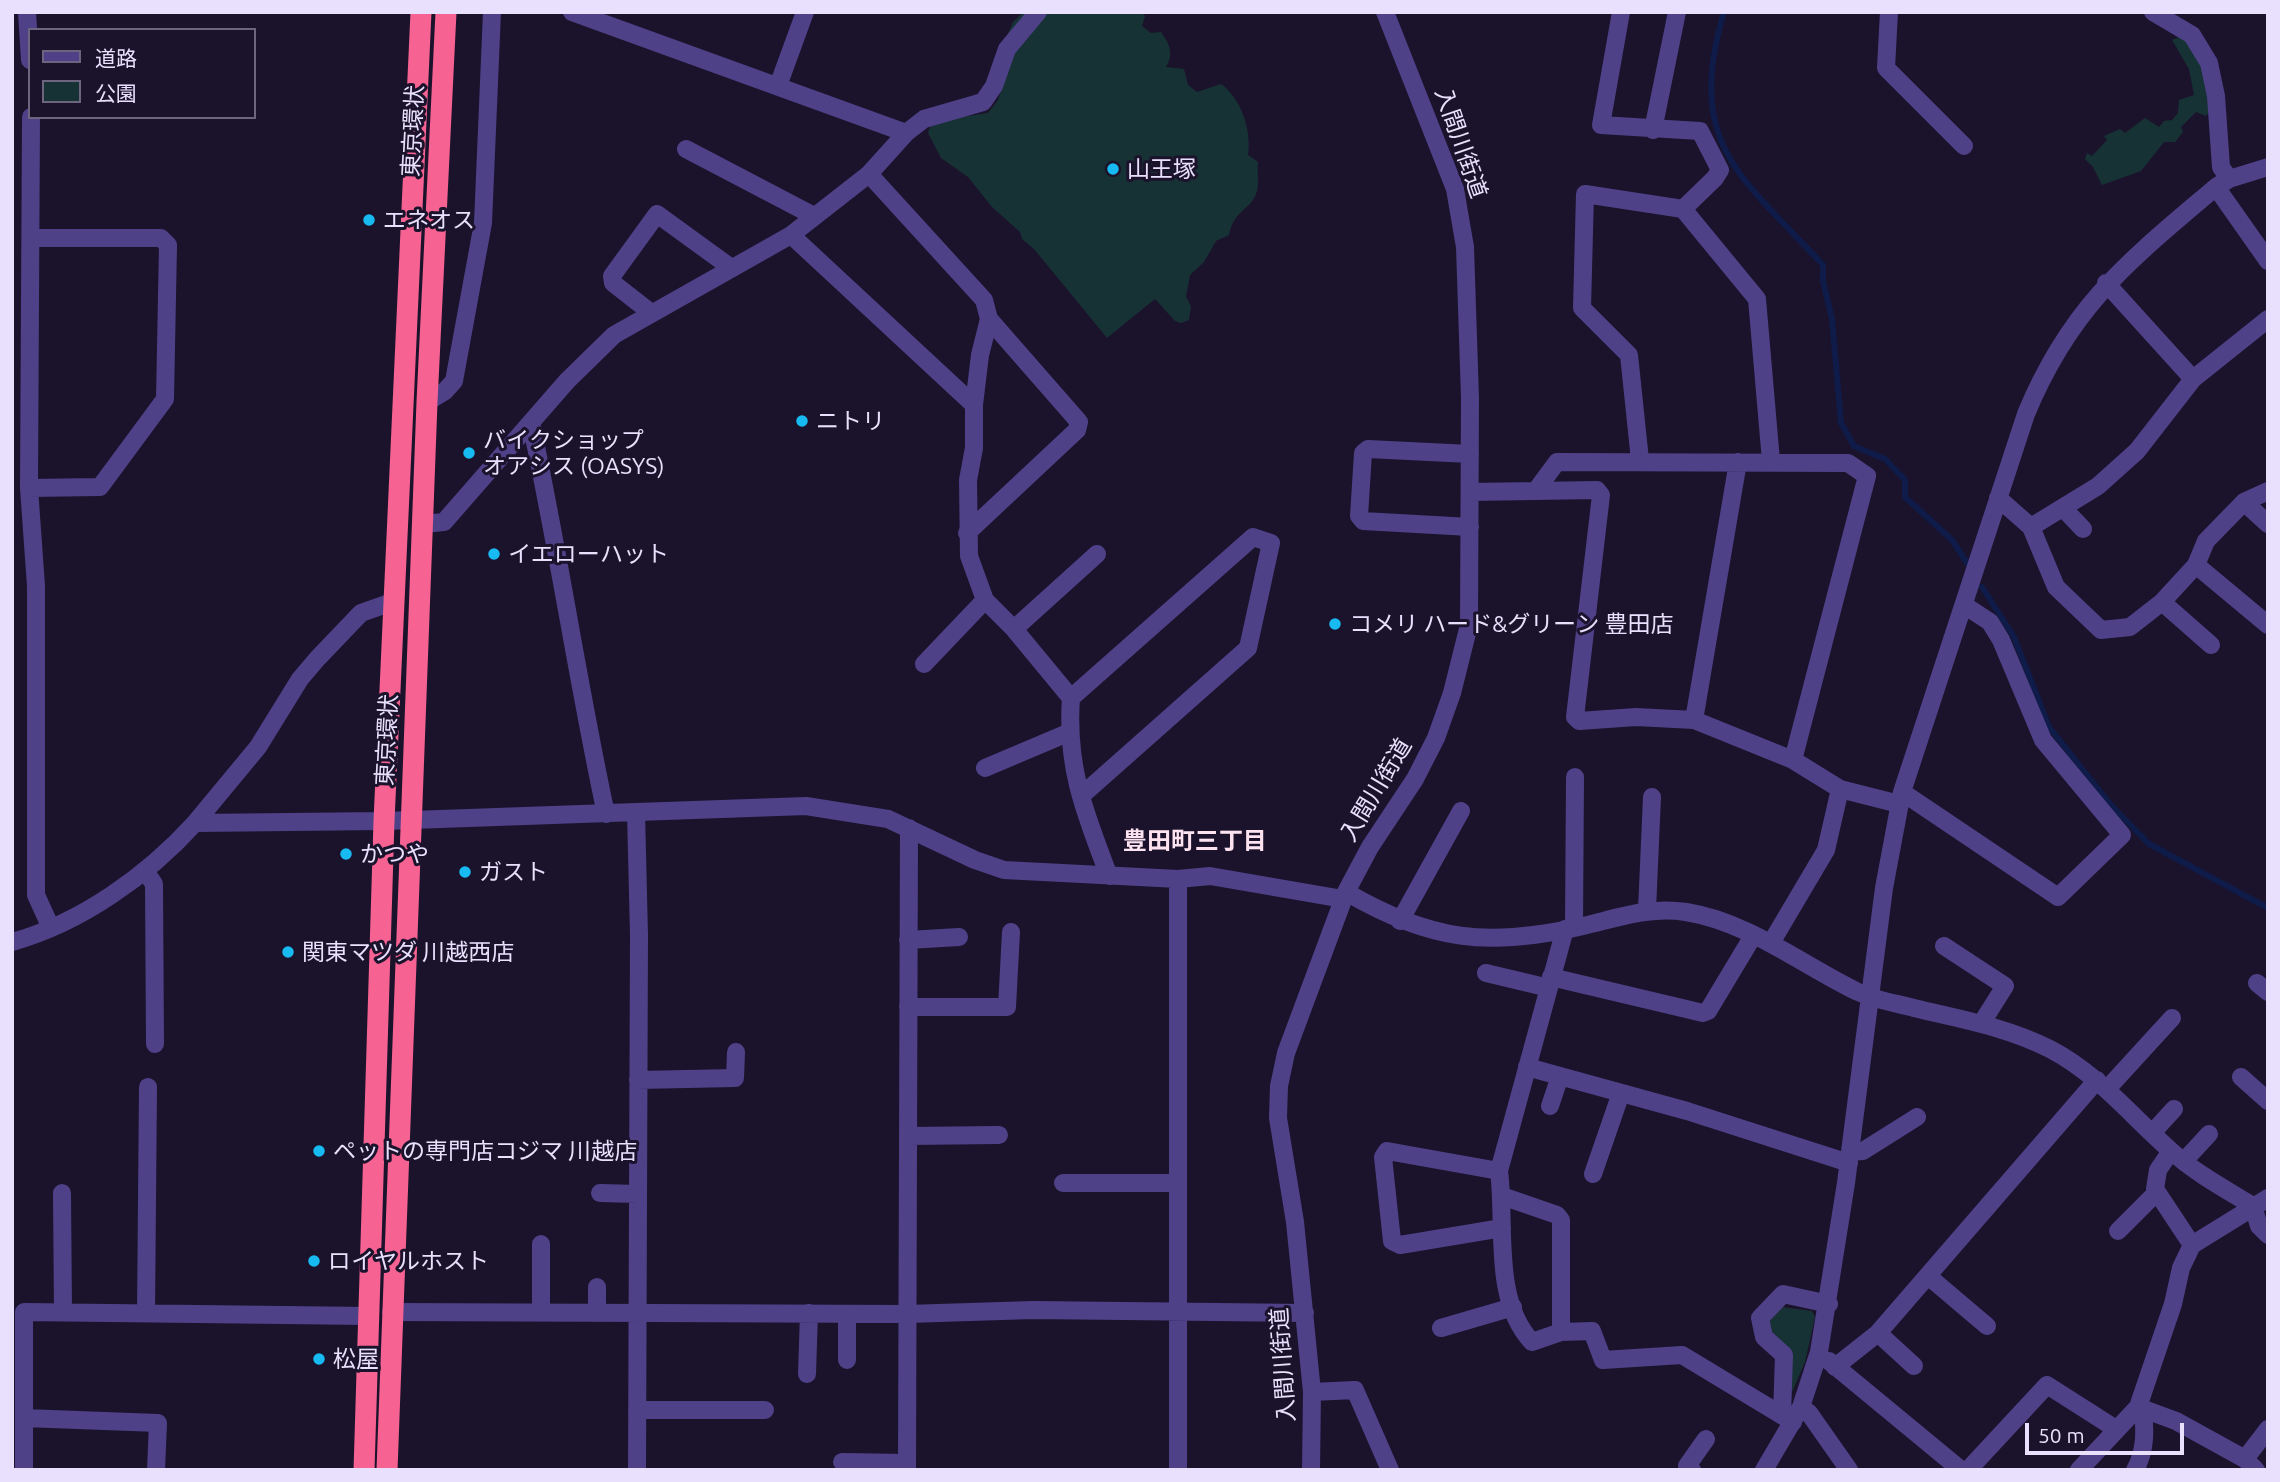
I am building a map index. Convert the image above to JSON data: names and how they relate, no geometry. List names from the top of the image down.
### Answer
{
  "streets": {
    "highway": ["東京環状"],
    "street": ["入間川街道"]
  },
  "districts": ["豊田町三丁目"],
  "places": [
    "山王塚",
    "エネオス",
    "ニトリ",
    "バイクショップ オアシス (OASYS)",
    "イエローハット",
    "コメリ ハード&グリーン 豊田店",
    "かつや",
    "ガスト",
    "関東マツダ 川越西店",
    "ペットの専門店コジマ 川越店",
    "ロイヤルホスト",
    "松屋"
  ],
  "legend": ["道路", "公園"],
  "scale_bar": "50 m"
}
